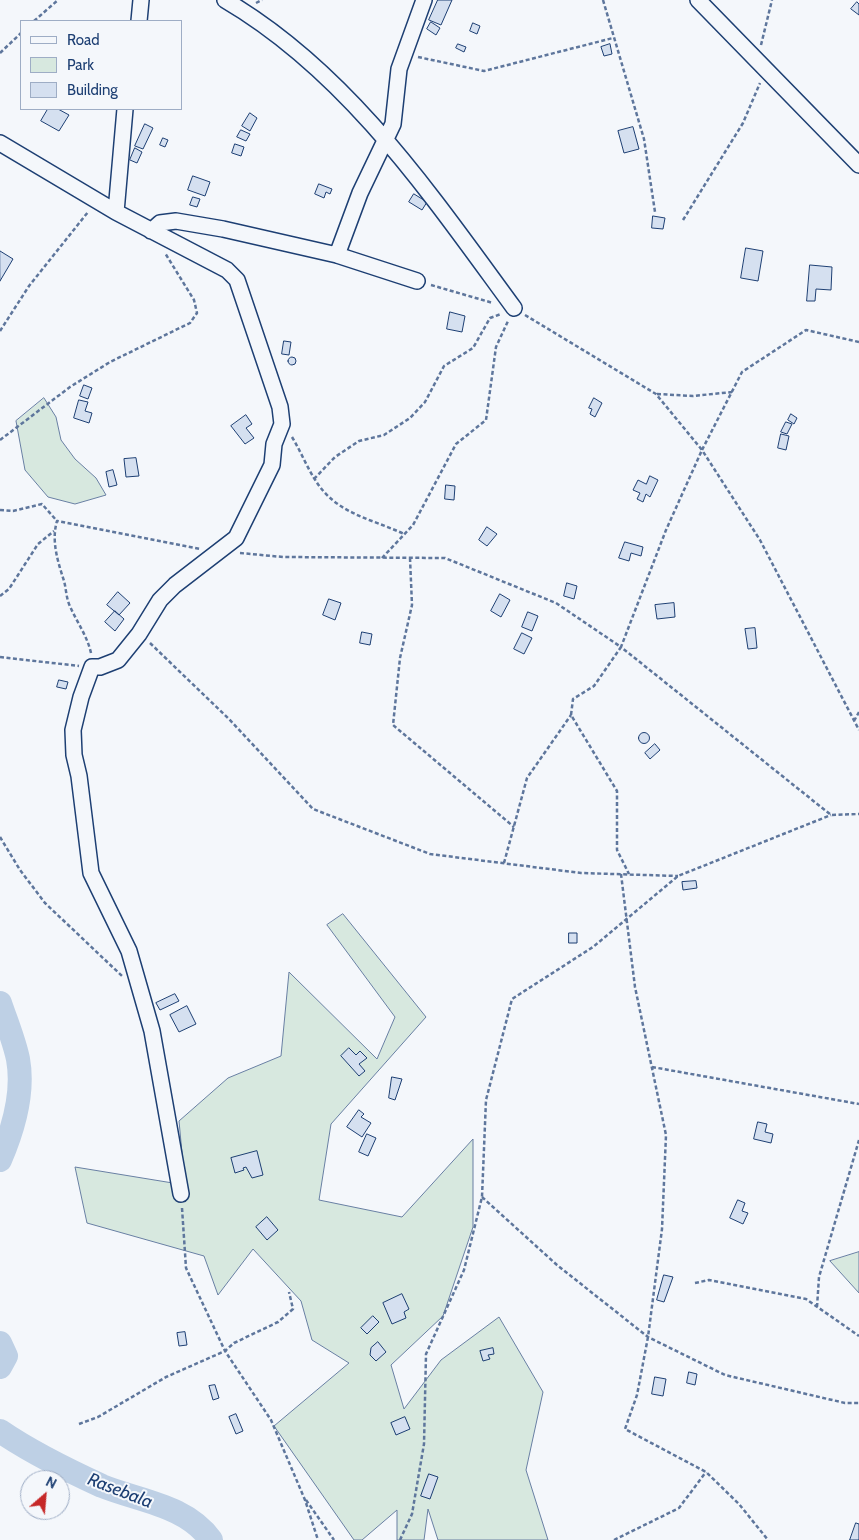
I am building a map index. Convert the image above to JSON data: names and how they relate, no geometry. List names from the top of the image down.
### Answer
{
  "water": ["Rasebala"],
  "legend": ["Road", "Park", "Building"],
  "north": "top right"
}
